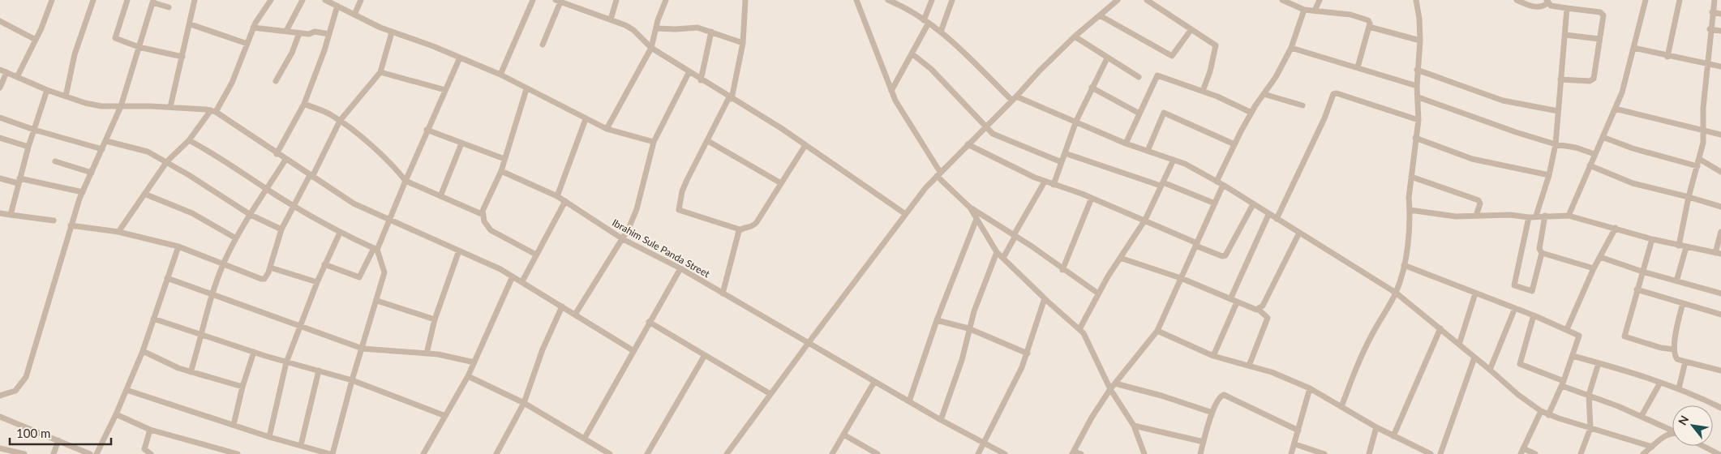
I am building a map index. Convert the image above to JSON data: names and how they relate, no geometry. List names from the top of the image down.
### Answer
{
  "streets": {
    "street": ["Ibrahim Sule Panda Street"]
  },
  "scale_bar": "100 m",
  "north": "top left"
}
